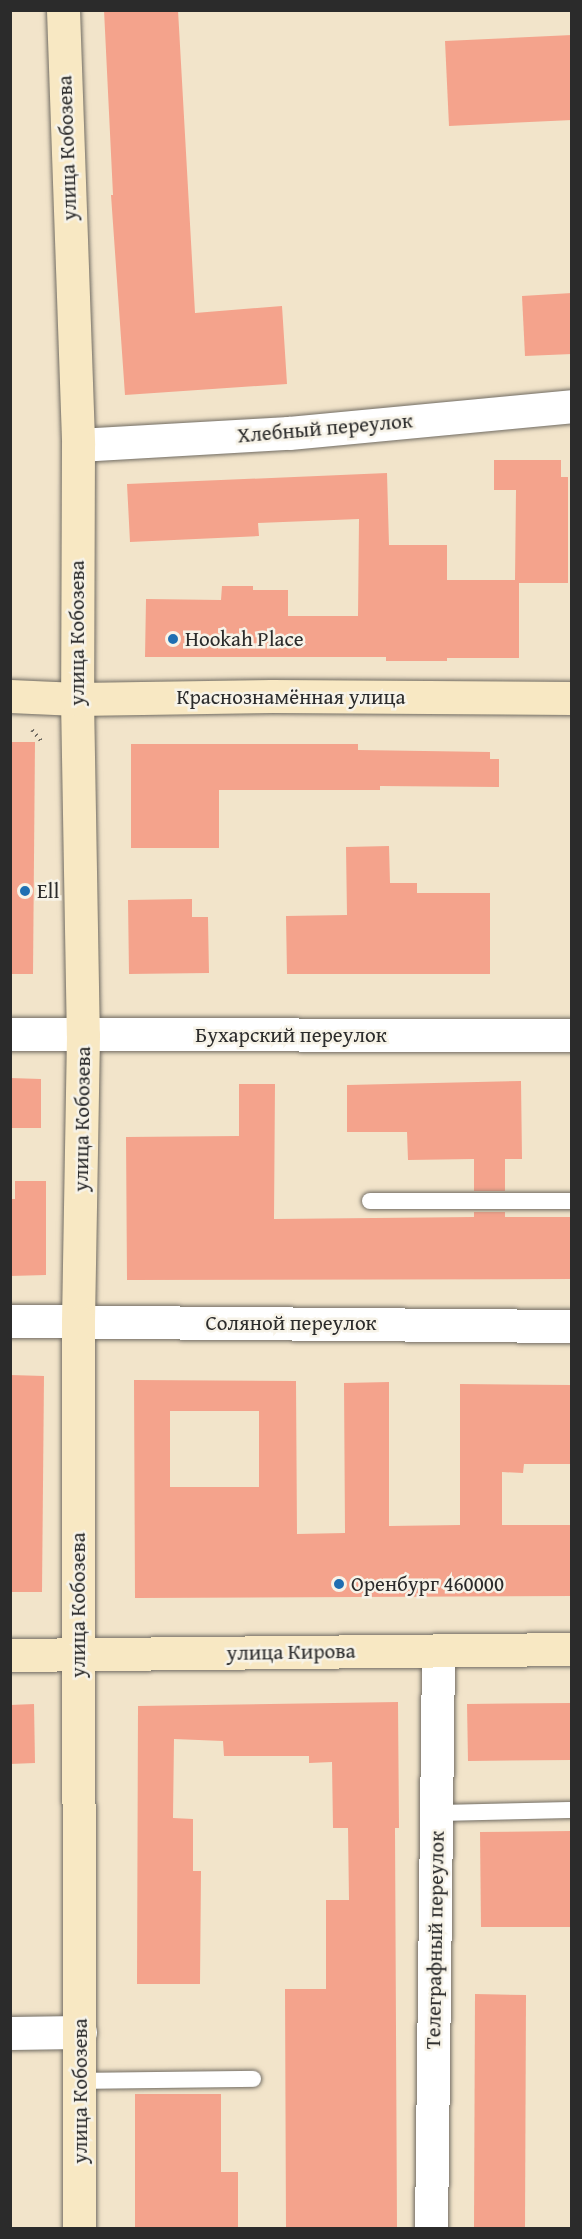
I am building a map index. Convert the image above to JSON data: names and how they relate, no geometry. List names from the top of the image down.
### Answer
{
  "streets": {
    "main road": ["улица Кобозева", "Краснознамённая улица", "улица Кирова"],
    "street": [
      "Хлебный переулок",
      "Бухарский переулок",
      "Соляной переулок",
      "Телеграфный переулок"
    ]
  },
  "crossings": [
    ["улица Кобозева", "Хлебный переулок"],
    ["улица Кобозева", "Краснознамённая улица"],
    ["улица Кобозева", "Бухарский переулок"],
    ["улица Кобозева", "Соляной переулок"],
    ["улица Кобозева", "улица Кирова"],
    ["улица Кирова", "Телеграфный переулок"]
  ],
  "places": ["Hookah Place", "Ell", "Оренбург 460000"]
}
